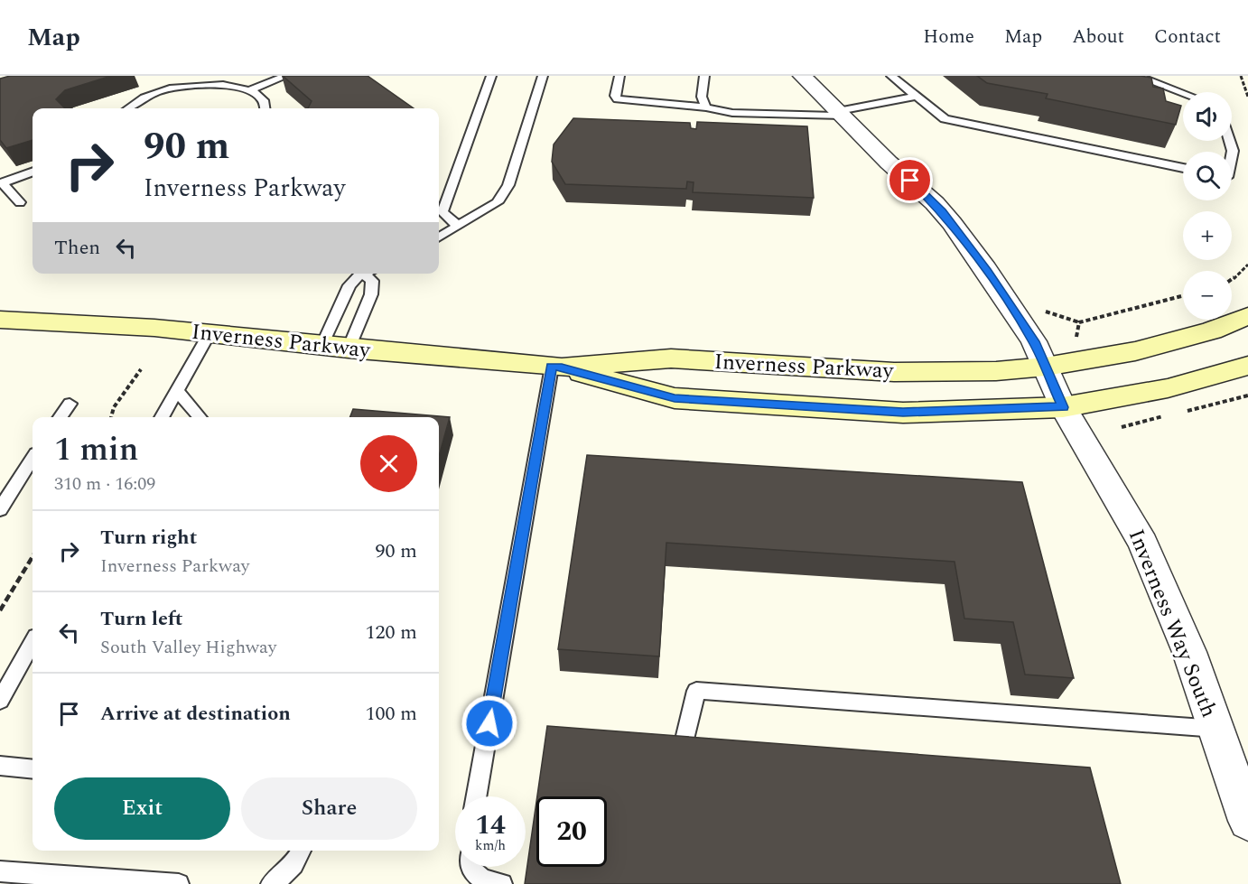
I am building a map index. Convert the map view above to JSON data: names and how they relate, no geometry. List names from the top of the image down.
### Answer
{
  "streets": {
    "main road": ["Inverness Parkway"],
    "street": ["Inverness Way South"]
  },
  "crossings": [
    ["Inverness Parkway", "Inverness Way South"]
  ],
  "page": {
    "header": "Map",
    "nav": [
      "Home",
      "Map",
      "About",
      "Contact"
    ],
    "map_buttons": ["+", "−"],
    "turn": ["90 m", "Inverness Parkway"],
    "then": "Then",
    "heading": ["1 min", "310 m · 16:09"],
    "list": [
      {
        "name": "Turn right",
        "note": "Inverness Parkway",
        "value": "90 m"
      },
      {
        "name": "Turn left",
        "note": "South Valley Highway",
        "value": "120 m"
      },
      {
        "name": "Arrive at destination",
        "value": "100 m"
      }
    ],
    "buttons": ["Exit", "Share"],
    "speed": "14 km/h",
    "limit": "20"
  }
}
